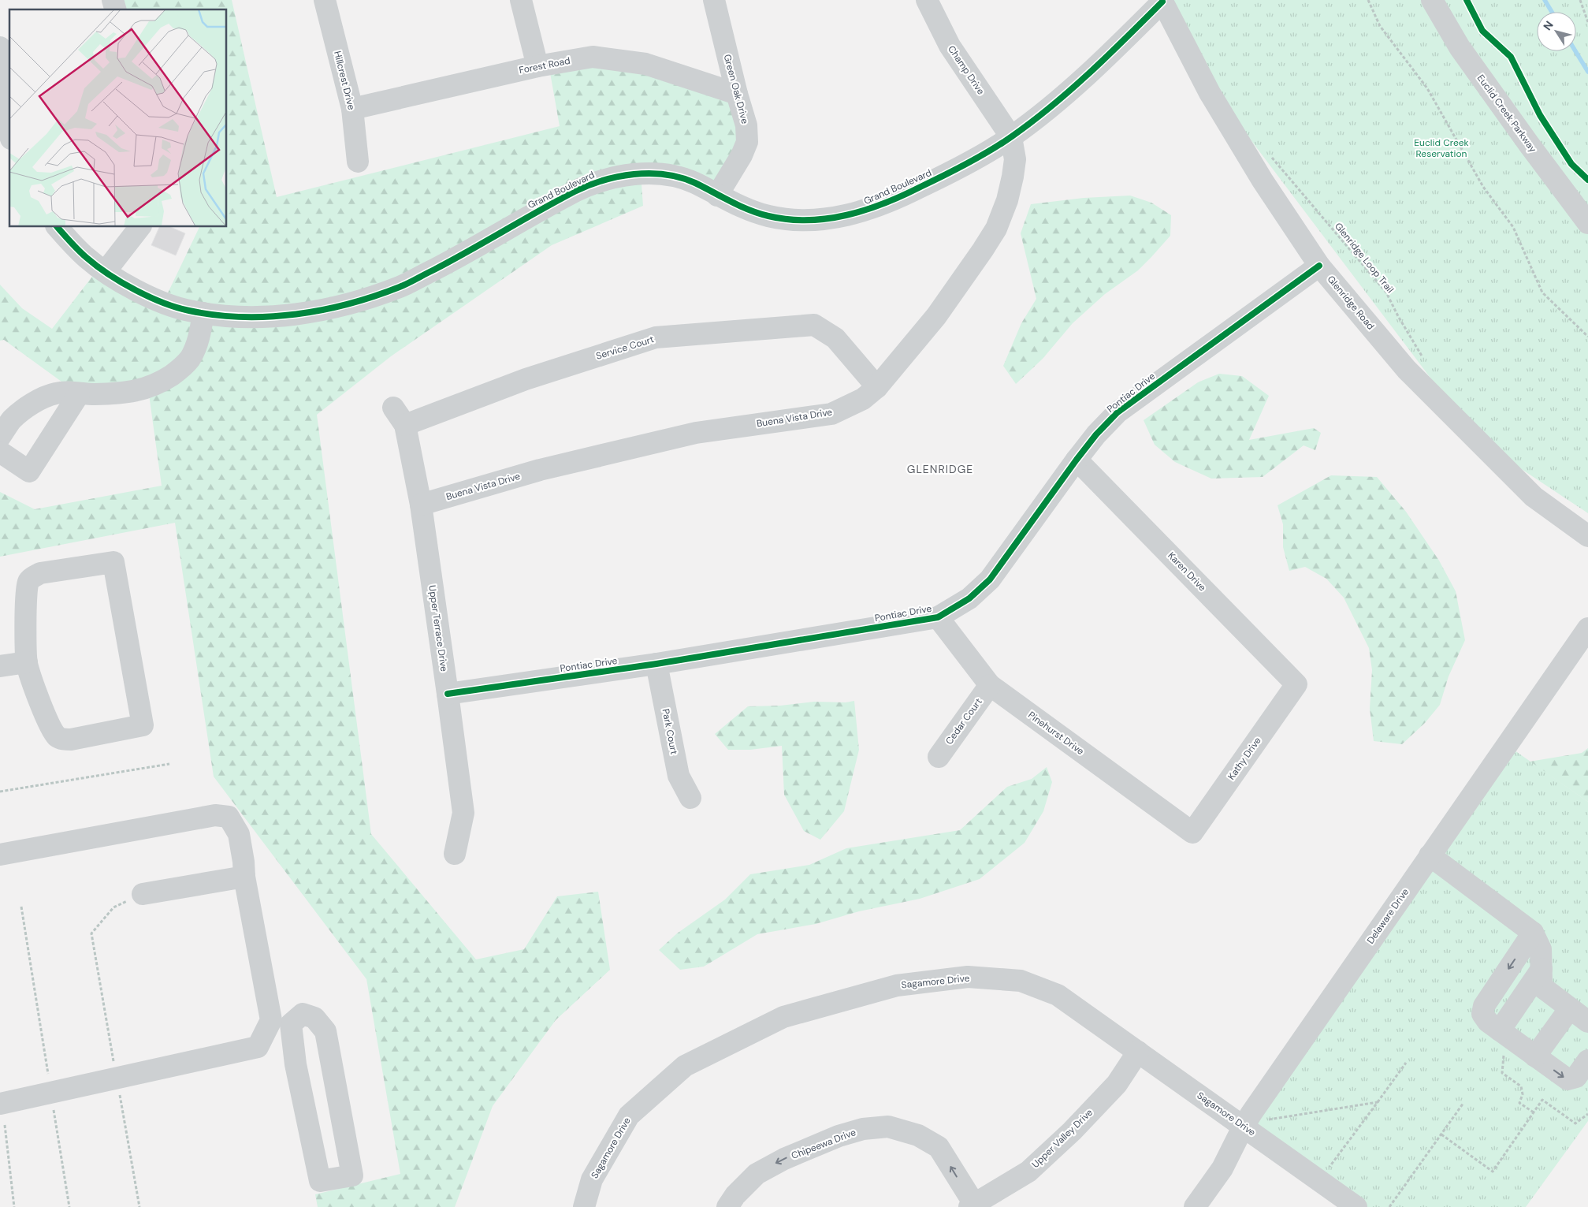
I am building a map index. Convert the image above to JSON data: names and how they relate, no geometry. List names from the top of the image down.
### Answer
{
  "streets": {
    "street": [
      "Forest Road",
      "Champ Drive",
      "Hillcrest Drive",
      "Green Oak Drive",
      "Euclid Creek Parkway",
      "Grand Boulevard",
      "Glenridge Road",
      "Service Court",
      "Pontiac Drive",
      "Buena Vista Drive",
      "Karen Drive",
      "Upper Terrace Drive",
      "Cedar Court",
      "Park Court",
      "Pinehurst Drive",
      "Kathy Drive",
      "Delaware Drive",
      "Sagamore Drive",
      "Upper Valley Drive",
      "Chipeewa Drive"
    ],
    "path": ["Glenridge Loop Trail"]
  },
  "crossings": [
    ["Forest Road", "Hillcrest Drive"],
    ["Forest Road", "Green Oak Drive"],
    ["Champ Drive", "Grand Boulevard"],
    ["Champ Drive", "Buena Vista Drive"],
    ["Green Oak Drive", "Grand Boulevard"],
    ["Grand Boulevard", "Glenridge Road"],
    ["Grand Boulevard", "Buena Vista Drive"],
    ["Glenridge Road", "Pontiac Drive"],
    ["Service Court", "Buena Vista Drive"],
    ["Service Court", "Upper Terrace Drive"],
    ["Pontiac Drive", "Karen Drive"],
    ["Pontiac Drive", "Upper Terrace Drive"],
    ["Pontiac Drive", "Park Court"],
    ["Pontiac Drive", "Pinehurst Drive"],
    ["Buena Vista Drive", "Upper Terrace Drive"],
    ["Karen Drive", "Kathy Drive"],
    ["Cedar Court", "Pinehurst Drive"],
    ["Pinehurst Drive", "Kathy Drive"],
    ["Delaware Drive", "Sagamore Drive"],
    ["Sagamore Drive", "Upper Valley Drive"],
    ["Upper Valley Drive", "Chipeewa Drive"]
  ],
  "districts": ["GLENRIDGE"],
  "parks": ["Euclid Creek Reservation"],
  "north": "top left"
}
